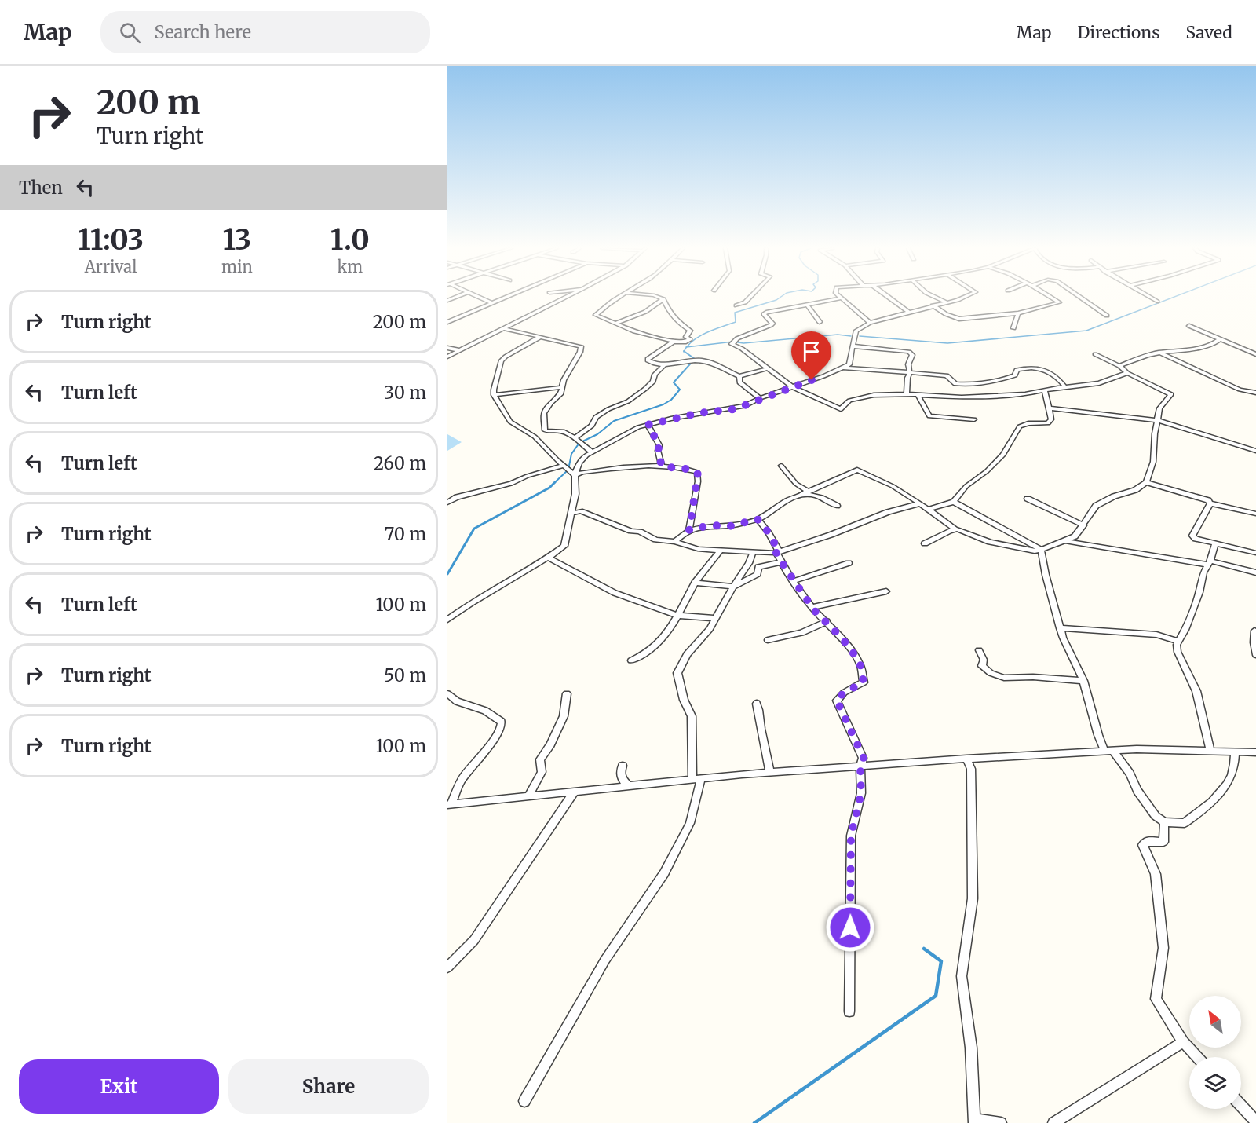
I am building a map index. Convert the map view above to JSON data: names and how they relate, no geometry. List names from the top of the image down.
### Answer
{
  "north": "top left",
  "page": {
    "header": "Map",
    "search": "Search here",
    "nav": ["Map", "Directions", "Saved"],
    "turn": ["200 m", "Turn right"],
    "then": "Then",
    "eta": [
      "11:03",
      "Arrival",
      "13",
      "min",
      "1.0",
      "km"
    ],
    "list": [
      {
        "name": "Turn right",
        "value": "200 m"
      },
      {
        "name": "Turn left",
        "value": "30 m"
      },
      {
        "name": "Turn left",
        "value": "260 m"
      },
      {
        "name": "Turn right",
        "value": "70 m"
      },
      {
        "name": "Turn left",
        "value": "100 m"
      },
      {
        "name": "Turn right",
        "value": "50 m"
      },
      {
        "name": "Turn right",
        "value": "100 m"
      }
    ],
    "buttons": ["Exit", "Share"]
  }
}
